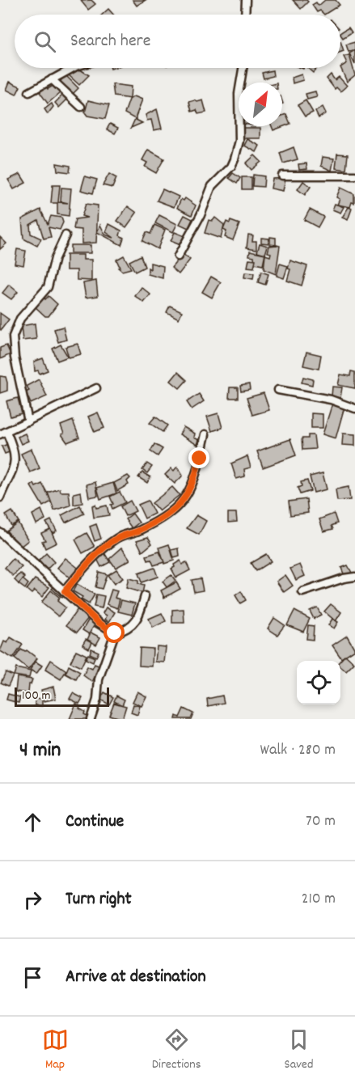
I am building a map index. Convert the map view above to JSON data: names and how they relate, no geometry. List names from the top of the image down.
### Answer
{
  "scale_bar": "100 m",
  "north": "top right",
  "page": {
    "search": "Search here",
    "scale": "100 m",
    "heading": ["4 min", "Walk · 280 m"],
    "list": [
      ["Continue", "70 m"],
      ["Turn right", "210 m"],
      "Arrive at destination"
    ],
    "nav": ["Map", "Directions", "Saved"]
  }
}
